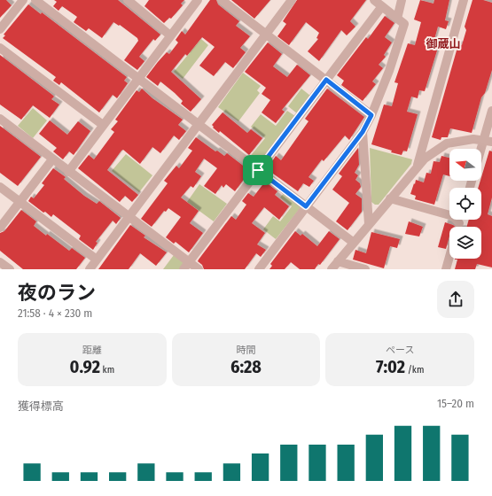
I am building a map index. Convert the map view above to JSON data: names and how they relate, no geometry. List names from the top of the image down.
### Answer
{
  "districts": ["御蔵山"],
  "north": "left",
  "page": {
    "heading": ["夜のラン", "21:58 · 4 × 230 m"],
    "stats": [
      ["距離", "0.92 km"],
      ["時間", "6:28"],
      ["ペース", "7:02 /km"]
    ],
    "chart": ["獲得標高", "15–20 m"]
  }
}
